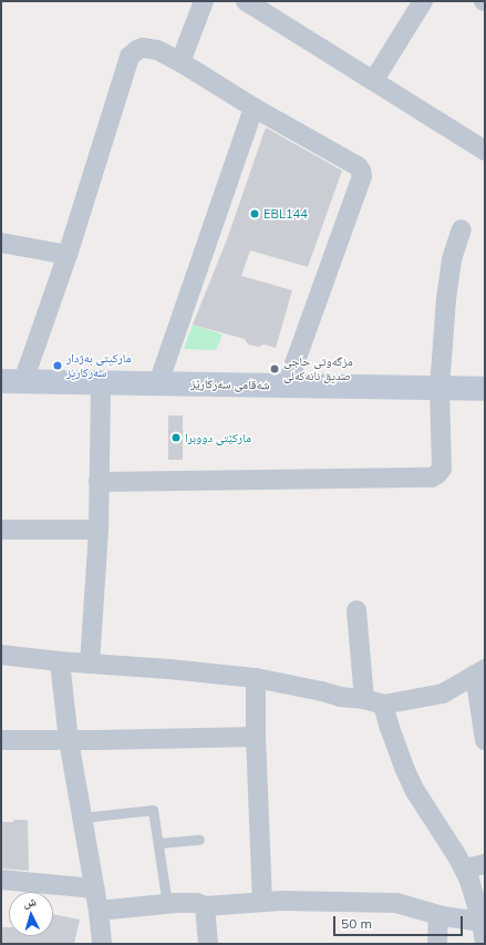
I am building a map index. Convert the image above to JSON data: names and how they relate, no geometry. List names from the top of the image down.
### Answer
{
  "streets": {
    "main road": ["شەقامی سەرکارێز"]
  },
  "places": [
    "EBL144",
    "مارکیتی بەژدار سەرکاریز",
    "مزگەوتی حاجی صدیق نانەکەلی",
    "ماركێتى دووبرا"
  ],
  "scale_bar": "50 m",
  "north": "top"
}
